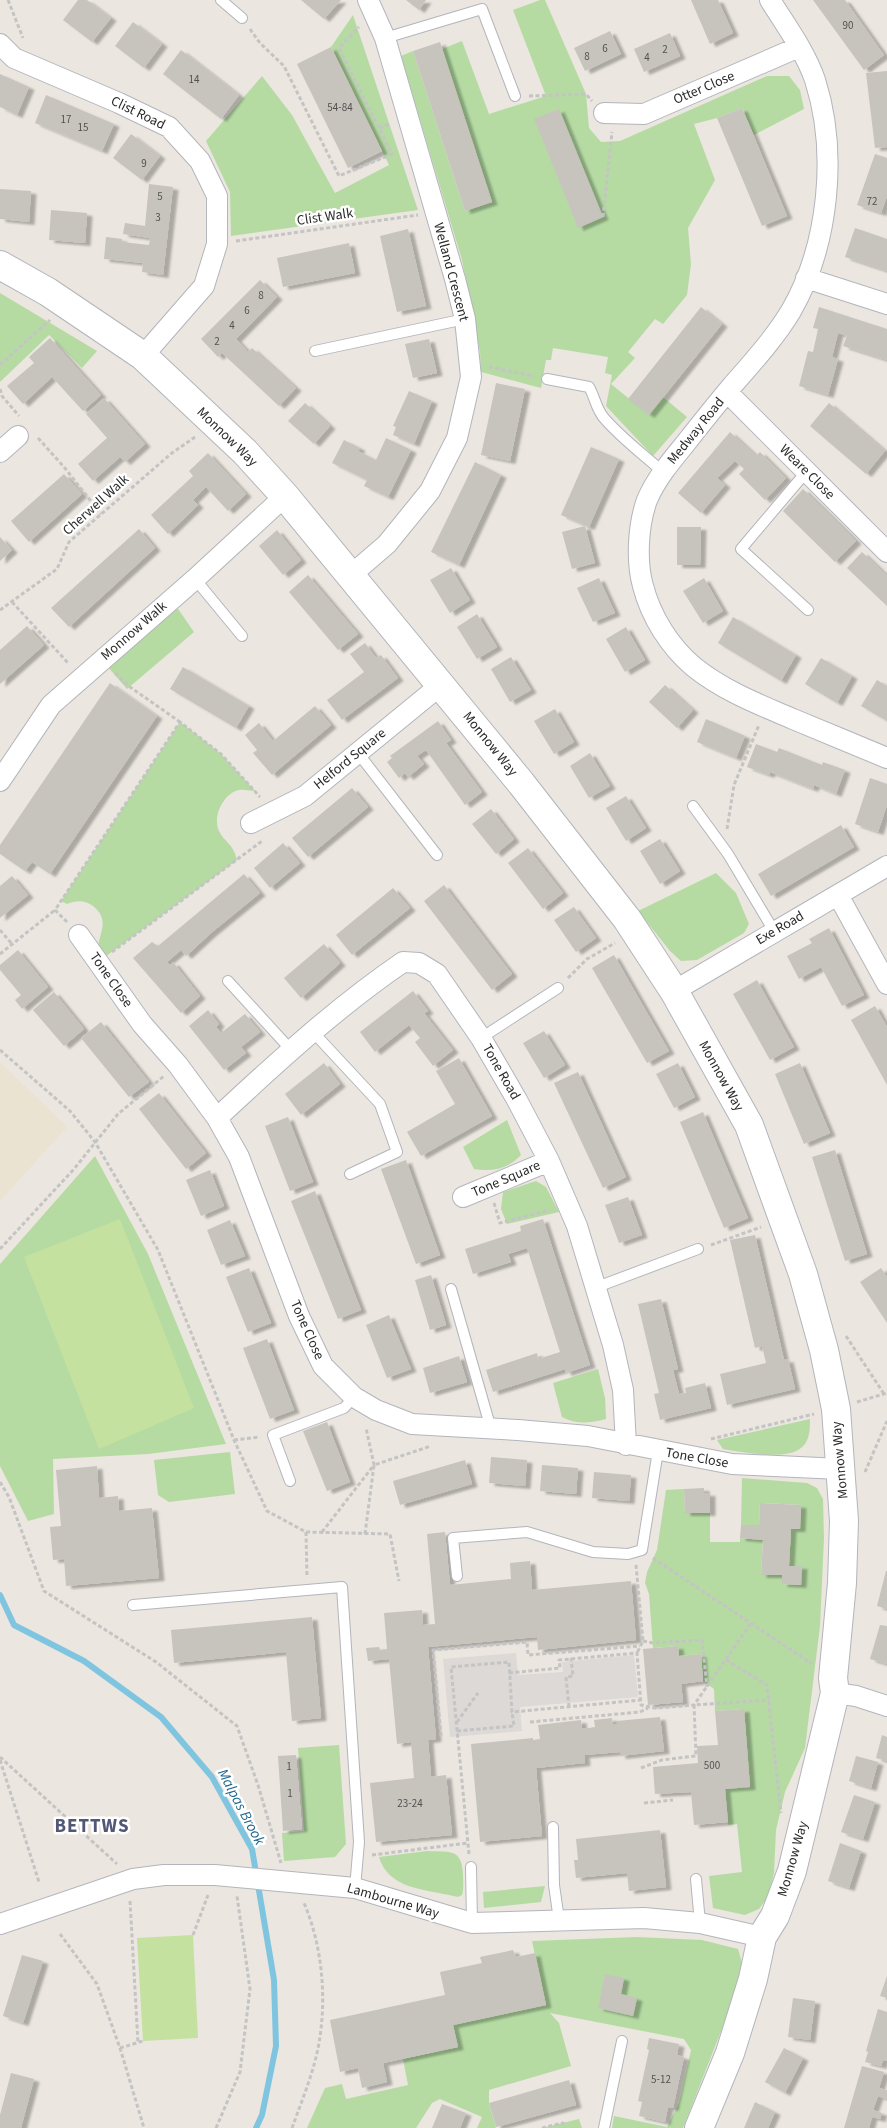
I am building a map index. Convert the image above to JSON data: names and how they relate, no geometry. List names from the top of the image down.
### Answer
{
  "streets": {
    "street": [
      "Otter Close",
      "Clist Road",
      "Welland Crescent",
      "Medway Road",
      "Monnow Way",
      "Weare Close",
      "Monnow Walk",
      "Helford Square",
      "Exe Road",
      "Tone Close",
      "Tone Road",
      "Tone Square",
      "Lambourne Way"
    ],
    "path": ["Clist Walk", "Cherwell Walk"]
  },
  "crossings": [
    ["Otter Close", "Medway Road"],
    ["Clist Road", "Clist Walk"],
    ["Clist Road", "Monnow Way"],
    ["Clist Walk", "Welland Crescent"],
    ["Welland Crescent", "Monnow Way"],
    ["Medway Road", "Weare Close"],
    ["Monnow Way", "Cherwell Walk"],
    ["Monnow Way", "Monnow Walk"],
    ["Monnow Way", "Helford Square"],
    ["Monnow Way", "Exe Road"],
    ["Monnow Way", "Tone Close"],
    ["Monnow Way", "Lambourne Way"],
    ["Tone Close", "Tone Road"],
    ["Tone Road", "Tone Square"]
  ],
  "districts": ["BETTWS"],
  "water": ["Malpas Brook"],
  "house_numbers": [
    "90",
    "6",
    "2",
    "8",
    "4",
    "14",
    "54-84",
    "17",
    "15",
    "9",
    "5",
    "72",
    "3",
    "8",
    "6",
    "4",
    "2",
    "500",
    "1",
    "1",
    "23-24",
    "5-12"
  ]
}
